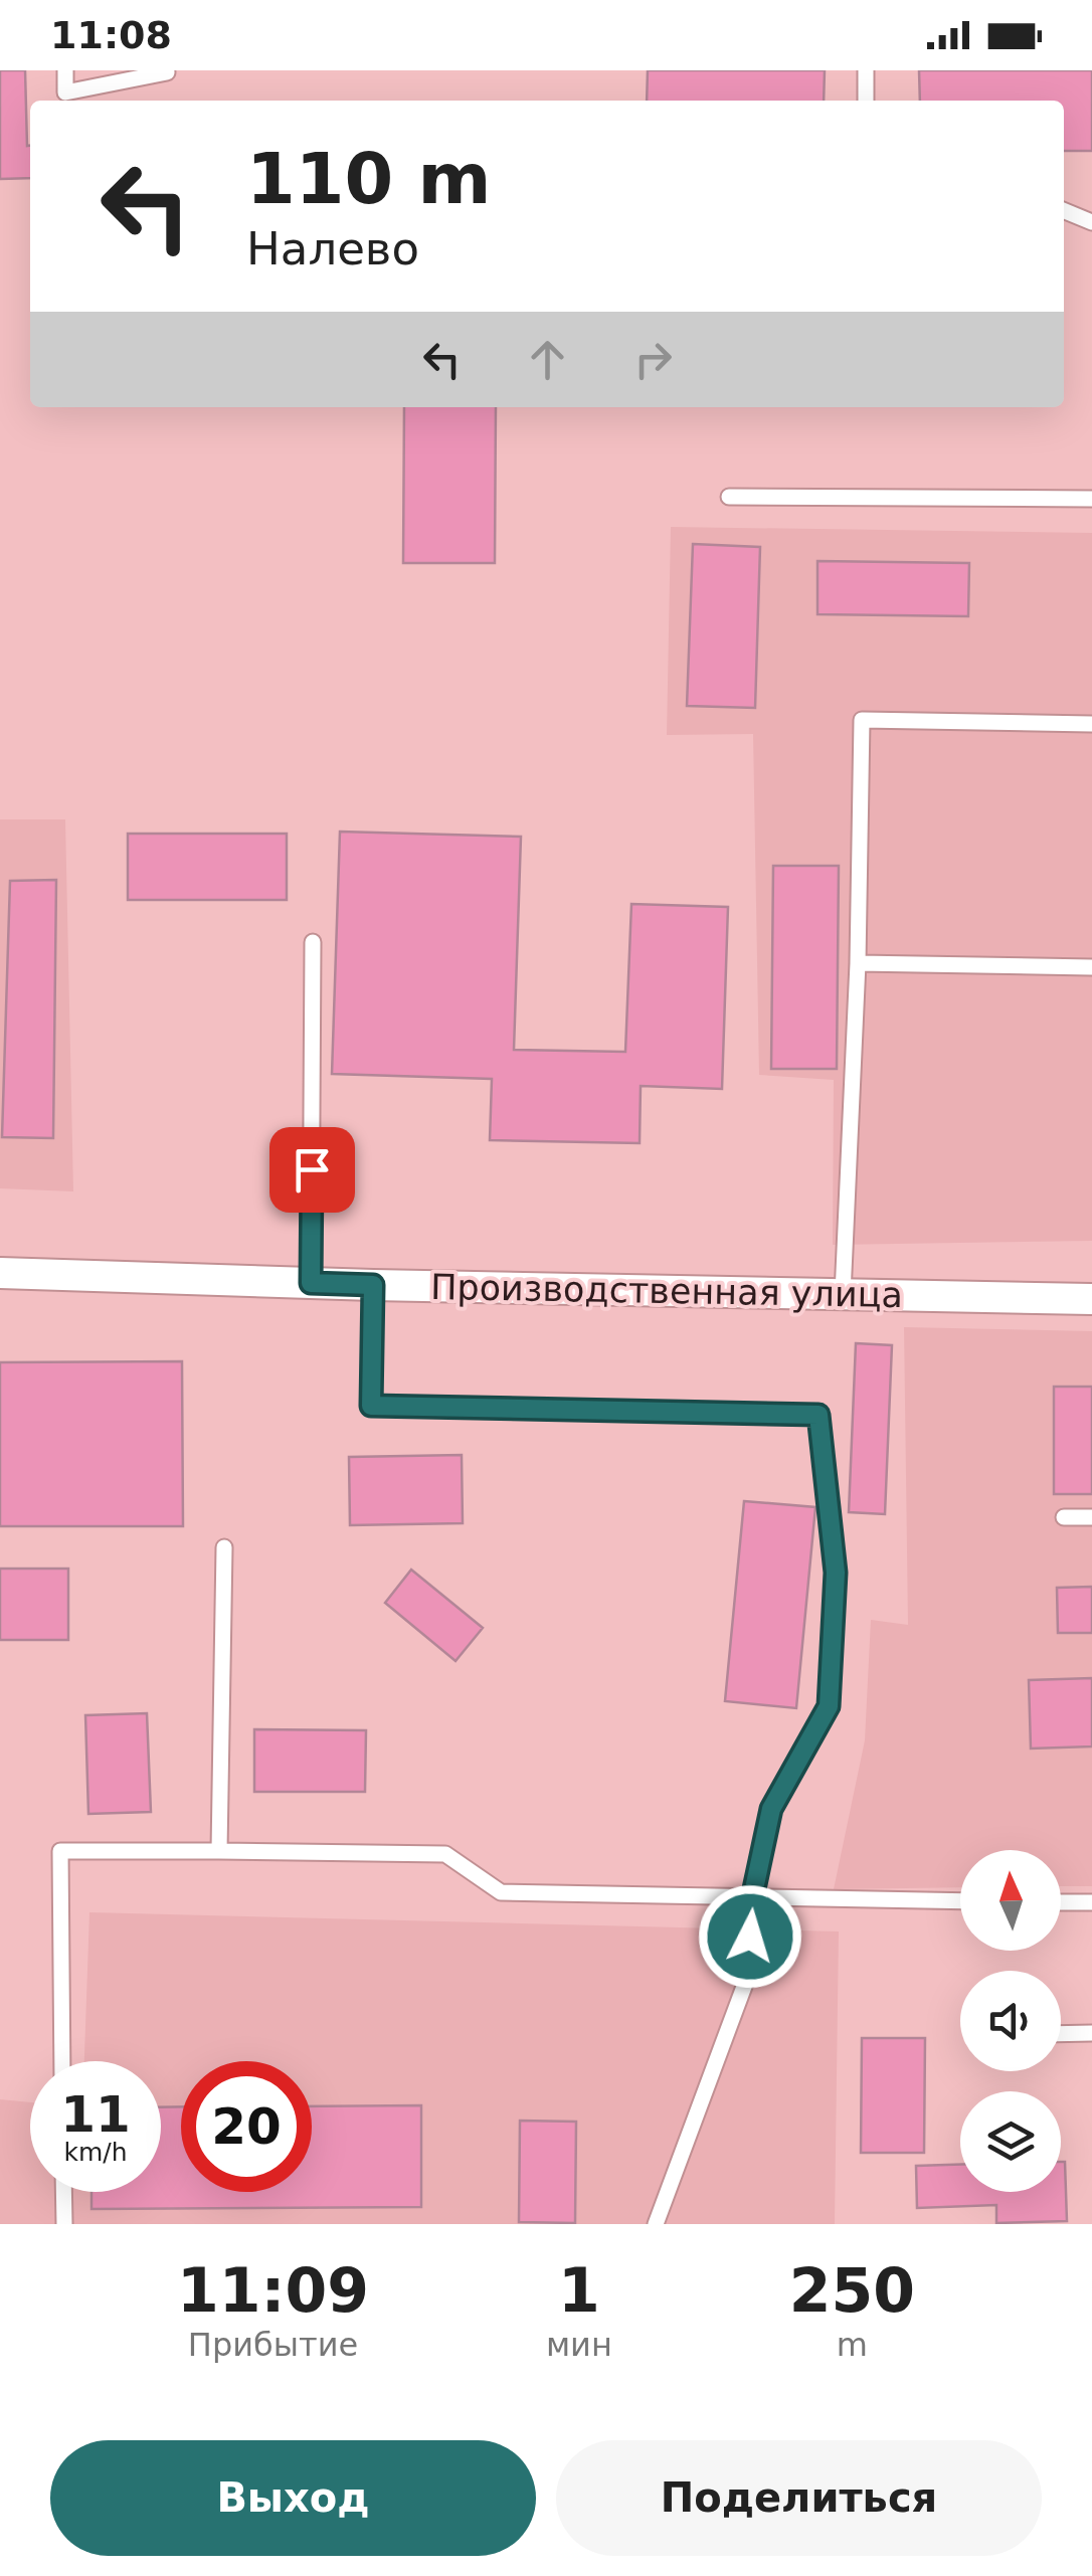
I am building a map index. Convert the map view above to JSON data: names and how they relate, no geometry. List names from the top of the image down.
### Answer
{
  "streets": {
    "street": ["Производственная улица"]
  },
  "north": "top",
  "page": {
    "status": "11:08",
    "turn": ["110 m", "Налево"],
    "speed": "11 km/h",
    "limit": "20",
    "eta": [
      "11:09",
      "Прибытие",
      "1",
      "мин",
      "250",
      "m"
    ],
    "buttons": ["Выход", "Поделиться"]
  }
}
